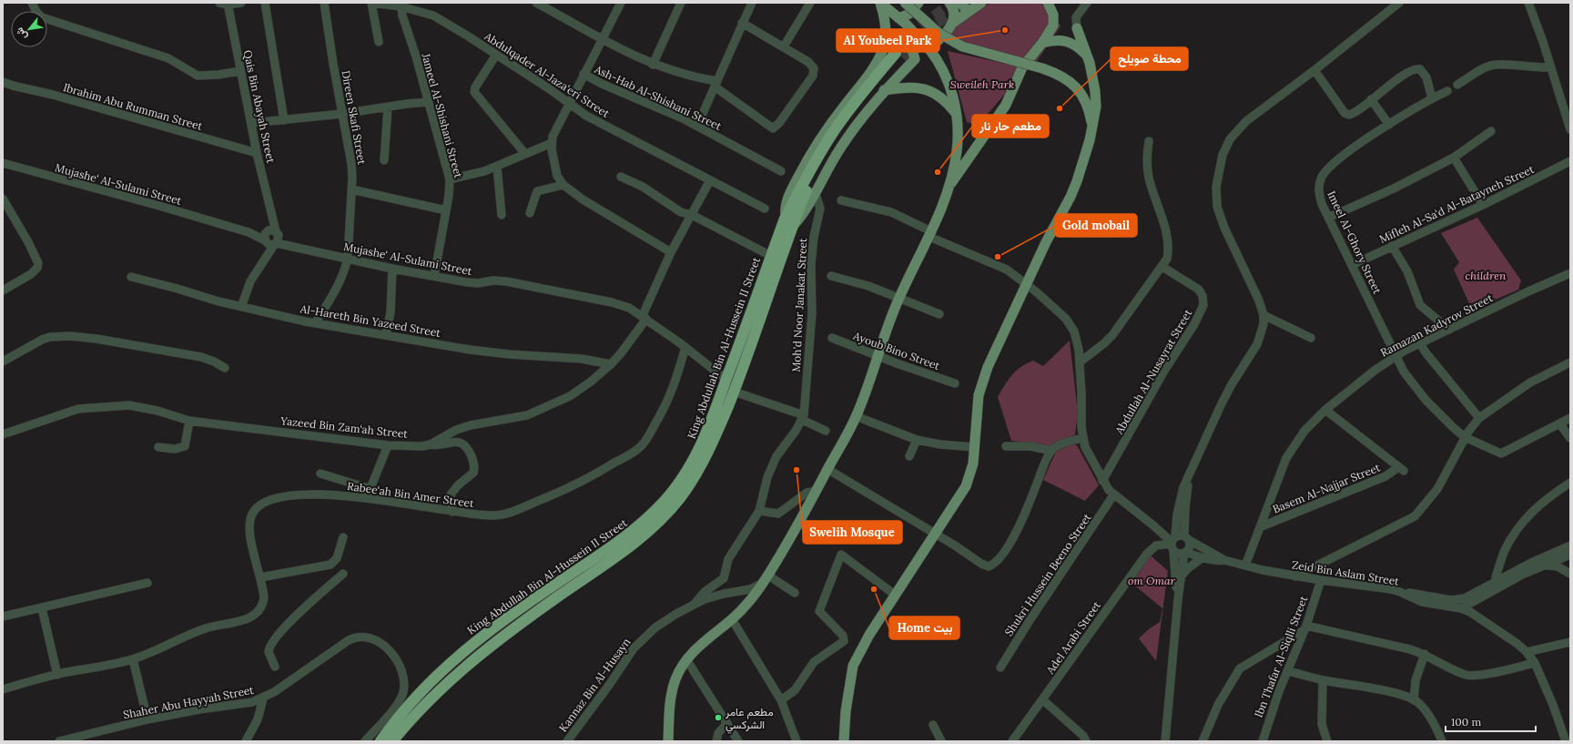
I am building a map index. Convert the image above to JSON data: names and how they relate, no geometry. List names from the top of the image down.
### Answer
{
  "streets": {
    "highway": ["King Abdullah Bin Al-Hussein II Street"],
    "street": [
      "Abdulqader Al-Jaza‘eri Street",
      "Ash-Hab Al-Shishani Street",
      "Ibrahim Abu Rumman Street",
      "Qais Bin Abayah Street",
      "Jameel Al-Shishani Street",
      "Direen Skafi Street",
      "Mujashe‘ Al-Sulami Street",
      "Mifleh Al-Sa‘d Al-Batayneh Street",
      "Imeel Al-Ghory Street",
      "Moh'd Noor Janakat Street",
      "Al-Hareth Bin Yazeed Street",
      "Ramazan Kadyrov Street",
      "Ayoub Bino Street",
      "Abdullah Al-Nusayrat Street",
      "Yazeed Bin Zam‘ah Street",
      "Basem Al-Najjar Street",
      "Rabee‘ah Bin Amer Street",
      "Zeid Bin Aslam Street",
      "Shukri Hussein Beeno Street",
      "Adel Arabi Street",
      "Ibn Thafar Al-Siqlli Street",
      "Kannaz Bin Al-Husayn",
      "Shaher Abu Hayyah Street"
    ]
  },
  "crossings": [
    ["Abdulqader Al-Jaza‘eri Street", "Jameel Al-Shishani Street"],
    ["Abdulqader Al-Jaza‘eri Street", "Yazeed Bin Zam‘ah Street"],
    ["Ibrahim Abu Rumman Street", "Qais Bin Abayah Street"],
    ["Qais Bin Abayah Street", "Mujashe‘ Al-Sulami Street"],
    ["Jameel Al-Shishani Street", "Mujashe‘ Al-Sulami Street"],
    ["Direen Skafi Street", "Mujashe‘ Al-Sulami Street"],
    ["Direen Skafi Street", "Al-Hareth Bin Yazeed Street"],
    ["Mujashe‘ Al-Sulami Street", "King Abdullah Bin Al-Hussein II Street"],
    ["Mujashe‘ Al-Sulami Street", "Yazeed Bin Zam‘ah Street"],
    ["Mujashe‘ Al-Sulami Street", "Rabee‘ah Bin Amer Street"],
    ["Mifleh Al-Sa‘d Al-Batayneh Street", "Imeel Al-Ghory Street"],
    ["Imeel Al-Ghory Street", "Ramazan Kadyrov Street"],
    ["Al-Hareth Bin Yazeed Street", "Yazeed Bin Zam‘ah Street"],
    ["Ramazan Kadyrov Street", "Basem Al-Najjar Street"],
    ["Ramazan Kadyrov Street", "Zeid Bin Aslam Street"],
    ["Zeid Bin Aslam Street", "Adel Arabi Street"],
    ["Zeid Bin Aslam Street", "Ibn Thafar Al-Siqlli Street"]
  ],
  "parks": ["Sweileh Park", "children", "om Omar"],
  "places": [
    "Al Youbeel Park",
    "محطة صويلح",
    "مطعم حار نار",
    "Gold mobail",
    "Swelih Mosque",
    "Home بيت",
    "مطعم عامر الشركسي"
  ],
  "scale_bar": "100 m",
  "north": "bottom left"
}
